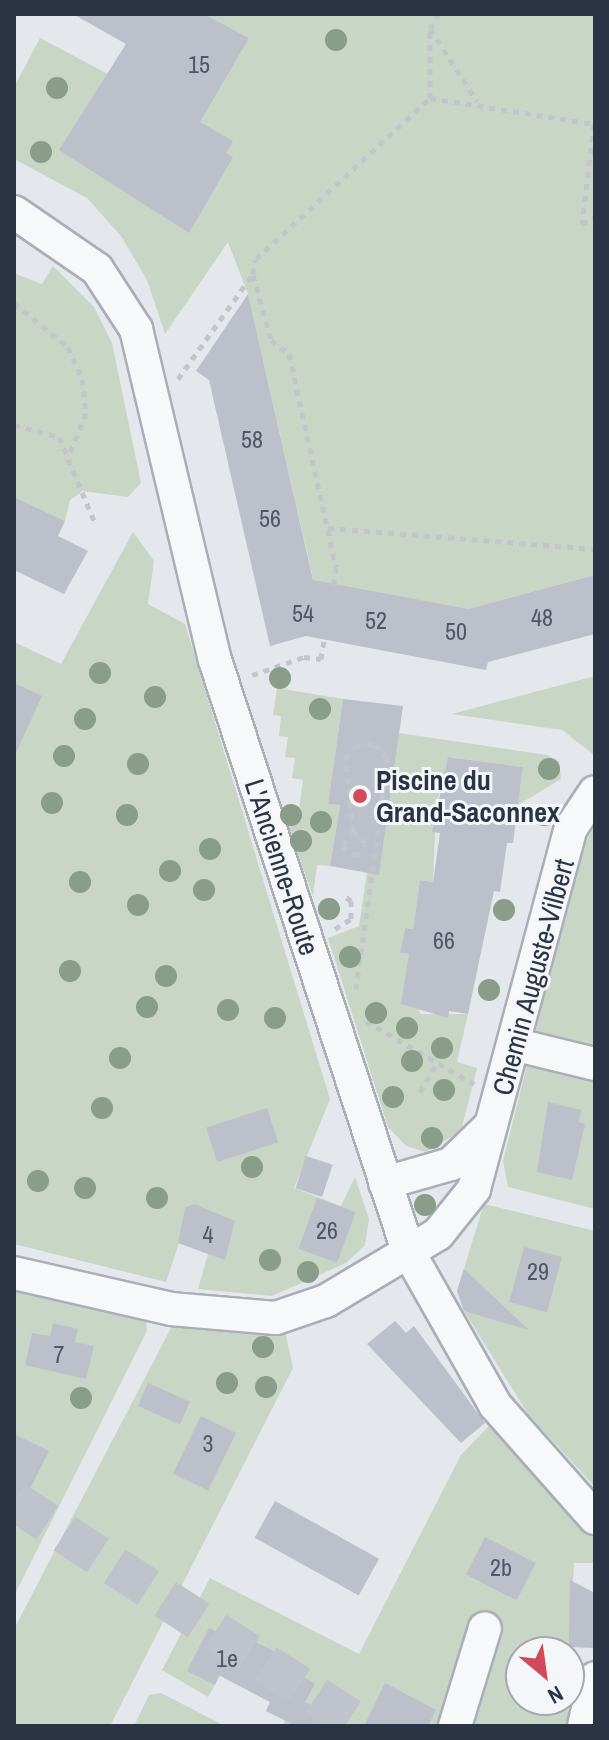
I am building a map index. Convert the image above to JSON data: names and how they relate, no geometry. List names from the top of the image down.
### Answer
{
  "streets": {
    "street": ["L'Ancienne-Route", "Chemin Auguste-Vilbert"]
  },
  "crossings": [
    ["L'Ancienne-Route", "Chemin Auguste-Vilbert"]
  ],
  "places": ["Piscine du Grand-Saconnex"],
  "house_numbers": [
    "15",
    "58",
    "56",
    "54",
    "48",
    "52",
    "50",
    "66",
    "26",
    "4",
    "29",
    "7",
    "3",
    "2b",
    "1e"
  ],
  "north": "bottom right"
}
